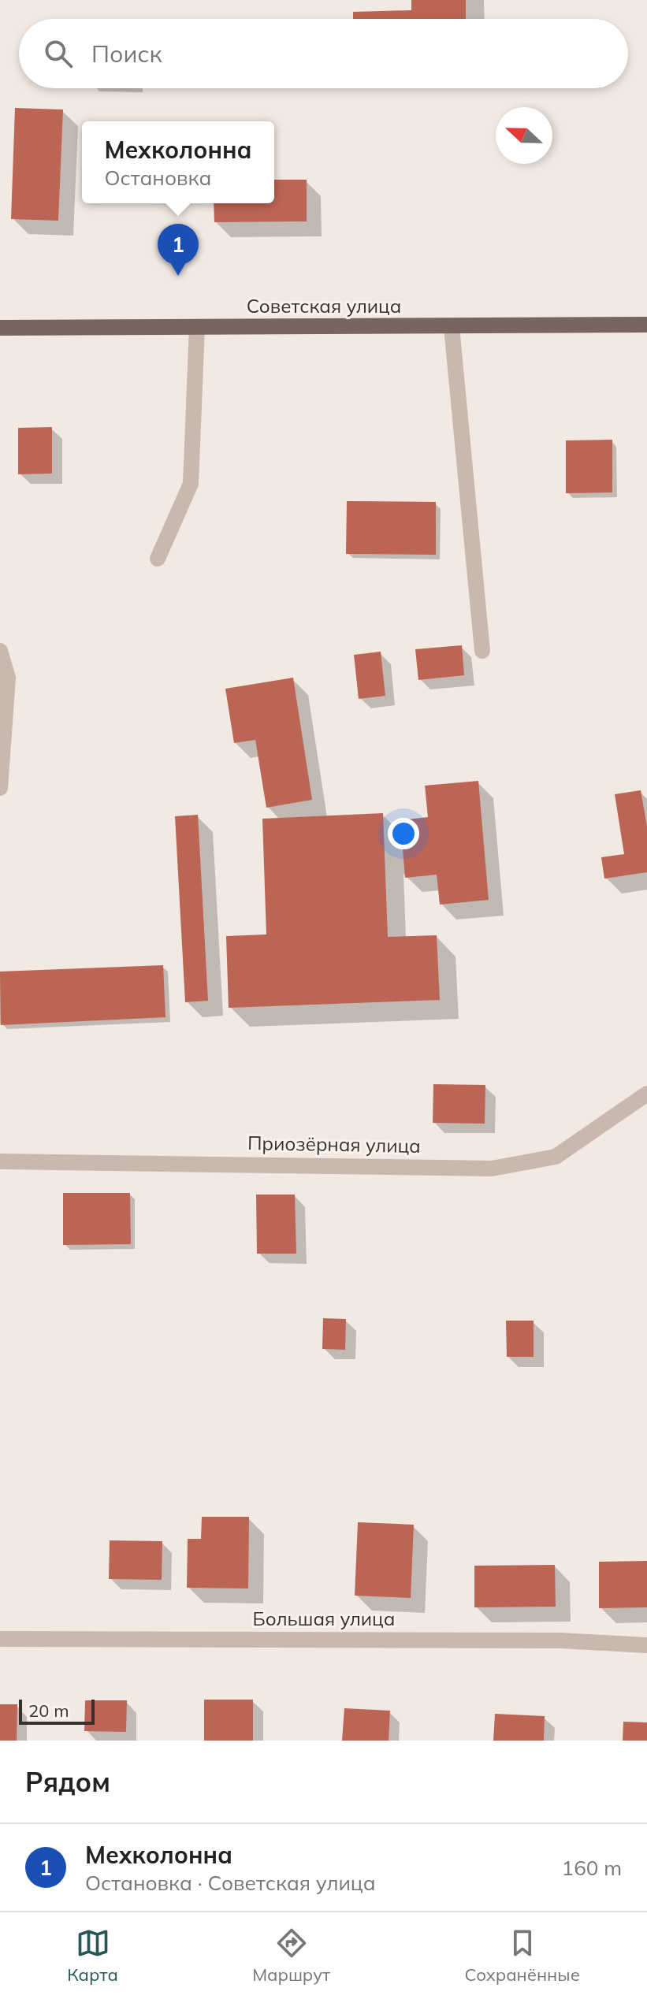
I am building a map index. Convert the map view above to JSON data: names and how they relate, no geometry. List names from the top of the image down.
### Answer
{
  "streets": {
    "main road": ["Советская улица"],
    "street": ["Приозёрная улица", "Большая улица"]
  },
  "scale_bar": "20 m",
  "north": "left",
  "page": {
    "search": "Поиск",
    "popup": ["Мехколонна", "Остановка"],
    "pins": "1",
    "scale": "20 m",
    "heading": "Рядом",
    "list": [
      {
        "mark": "1",
        "name": "Мехколонна",
        "note": "Остановка · Советская улица",
        "value": "160 m"
      }
    ],
    "nav": ["Карта", "Маршрут", "Сохранённые"]
  }
}
